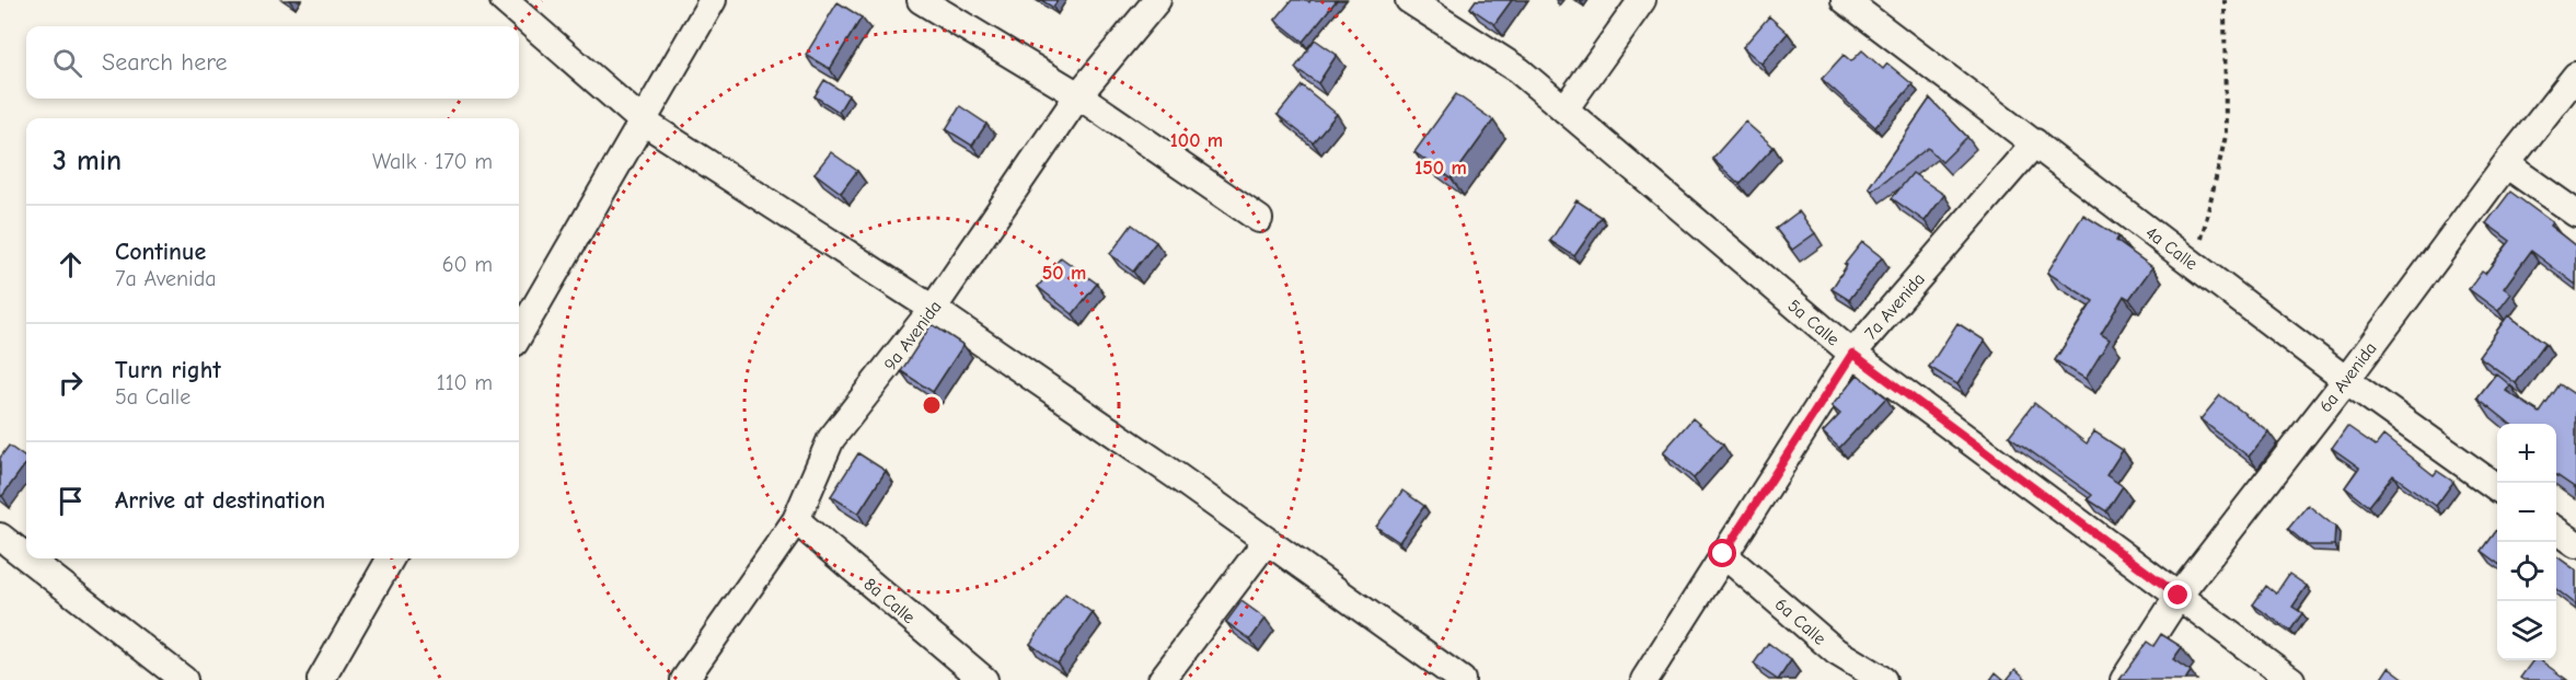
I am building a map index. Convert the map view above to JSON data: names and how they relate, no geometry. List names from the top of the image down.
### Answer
{
  "streets": {
    "street": [
      "4a Calle",
      "7a Avenida",
      "5a Calle",
      "9a Avenida",
      "6a Avenida",
      "8a Calle",
      "6a Calle"
    ]
  },
  "crossings": [
    ["4a Calle", "7a Avenida"],
    ["4a Calle", "6a Avenida"],
    ["7a Avenida", "5a Calle"],
    ["7a Avenida", "6a Calle"],
    ["5a Calle", "6a Avenida"],
    ["9a Avenida", "8a Calle"]
  ],
  "page": {
    "search": "Search here",
    "heading": ["3 min", "Walk · 170 m"],
    "list": [
      ["Continue", "7a Avenida", "60 m"],
      ["Turn right", "5a Calle", "110 m"],
      "Arrive at destination"
    ],
    "map_buttons": ["+", "−"]
  },
  "rings": ["100 m", "150 m", "50 m"]
}
